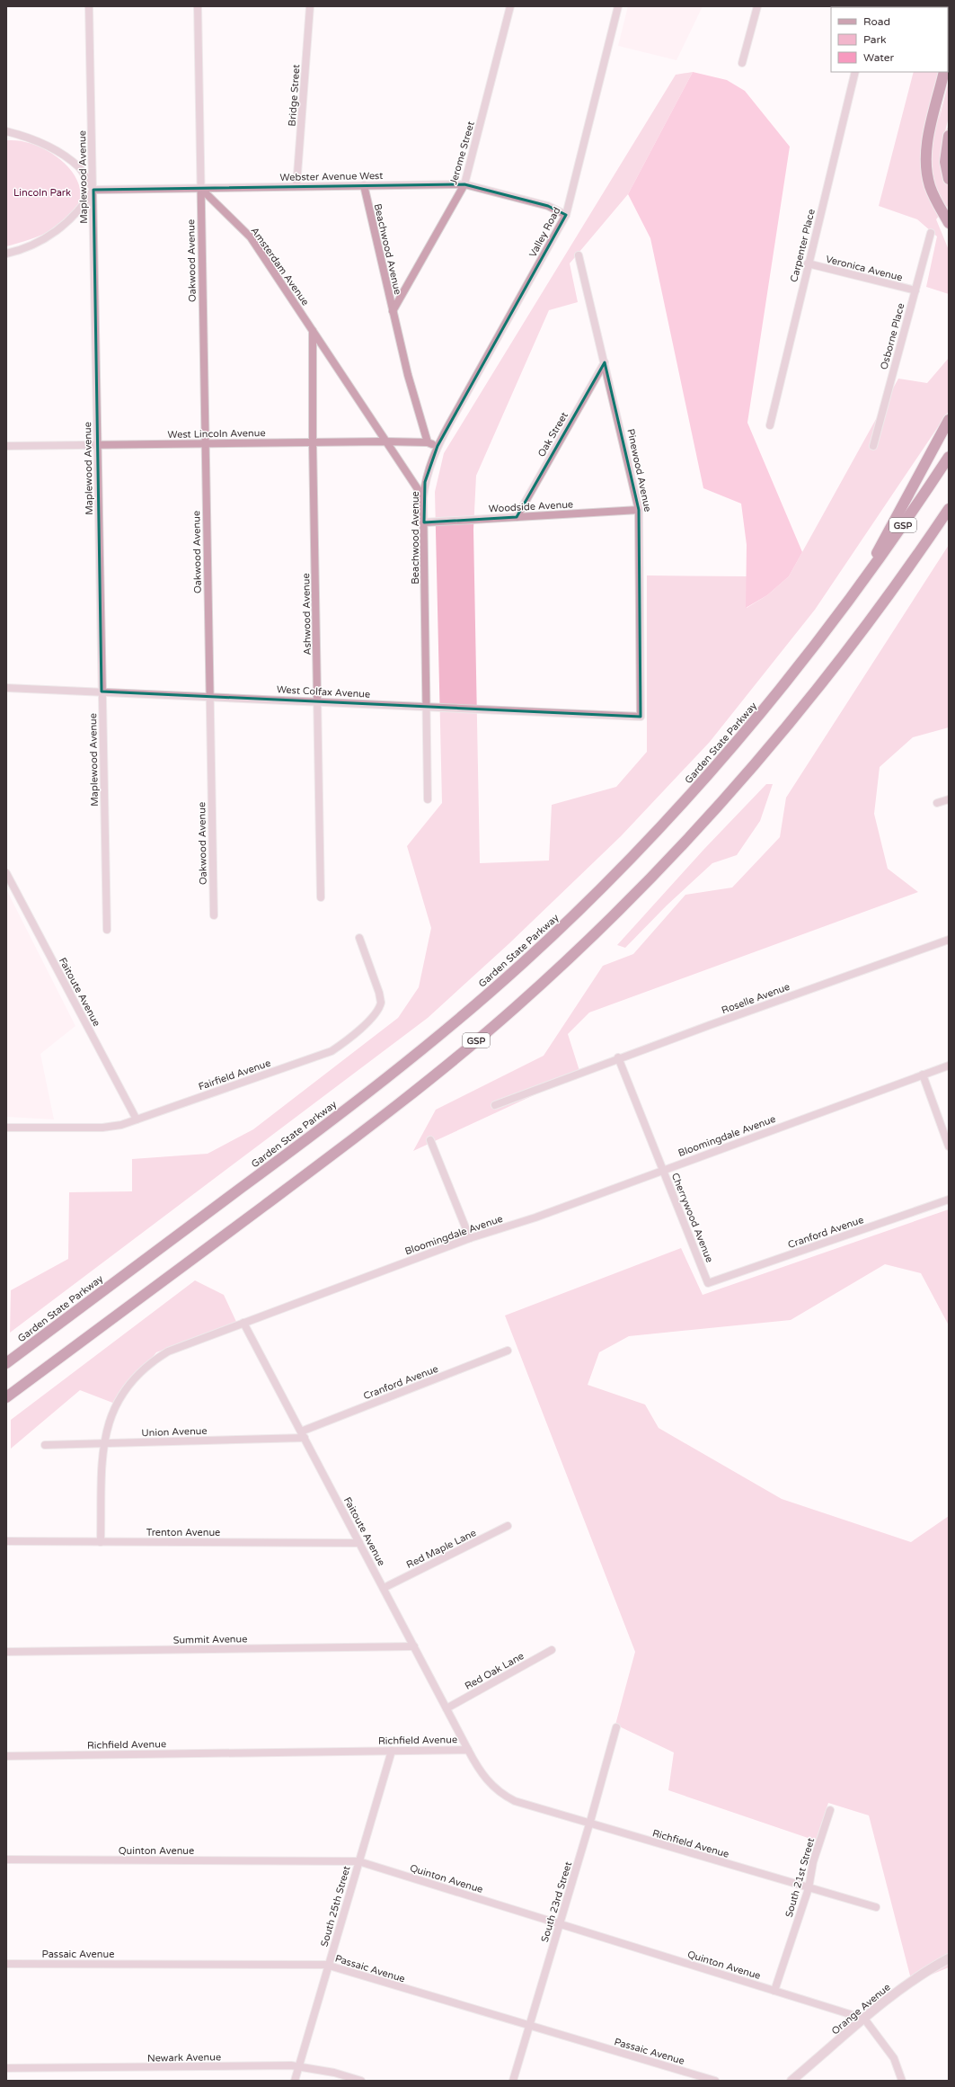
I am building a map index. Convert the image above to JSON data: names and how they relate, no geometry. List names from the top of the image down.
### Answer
{
  "streets": {
    "highway": ["GSP", "Garden State Parkway"],
    "street": [
      "Bridge Street",
      "Jerome Street",
      "Webster Avenue West",
      "Maplewood Avenue",
      "Valley Road",
      "Carpenter Place",
      "Beachwood Avenue",
      "Oakwood Avenue",
      "Amsterdam Avenue",
      "Veronica Avenue",
      "Osborne Place",
      "West Lincoln Avenue",
      "Oak Street",
      "Pinewood Avenue",
      "Woodside Avenue",
      "Ashwood Avenue",
      "West Colfax Avenue",
      "Faitoute Avenue",
      "Roselle Avenue",
      "Fairfield Avenue",
      "Bloomingdale Avenue",
      "Cherrywood Avenue",
      "Cranford Avenue",
      "Union Avenue",
      "Trenton Avenue",
      "Red Maple Lane",
      "Summit Avenue",
      "Red Oak Lane",
      "Richfield Avenue",
      "Quinton Avenue",
      "South 21st Street",
      "South 23rd Street",
      "South 25th Street",
      "Passaic Avenue",
      "Orange Avenue",
      "Newark Avenue"
    ]
  },
  "crossings": [
    ["Bridge Street", "Webster Avenue West"],
    ["Jerome Street", "Webster Avenue West"],
    ["Jerome Street", "Beachwood Avenue"],
    ["Webster Avenue West", "Maplewood Avenue"],
    ["Webster Avenue West", "Valley Road"],
    ["Webster Avenue West", "Beachwood Avenue"],
    ["Webster Avenue West", "Oakwood Avenue"],
    ["Webster Avenue West", "Amsterdam Avenue"],
    ["Maplewood Avenue", "West Lincoln Avenue"],
    ["Maplewood Avenue", "West Colfax Avenue"],
    ["Valley Road", "Beachwood Avenue"],
    ["Carpenter Place", "Veronica Avenue"],
    ["Beachwood Avenue", "Amsterdam Avenue"],
    ["Beachwood Avenue", "West Lincoln Avenue"],
    ["Beachwood Avenue", "Woodside Avenue"],
    ["Beachwood Avenue", "West Colfax Avenue"],
    ["Oakwood Avenue", "Amsterdam Avenue"],
    ["Oakwood Avenue", "West Lincoln Avenue"],
    ["Oakwood Avenue", "West Colfax Avenue"],
    ["Amsterdam Avenue", "West Lincoln Avenue"],
    ["Amsterdam Avenue", "Ashwood Avenue"],
    ["Veronica Avenue", "Osborne Place"],
    ["West Lincoln Avenue", "Ashwood Avenue"],
    ["Oak Street", "Pinewood Avenue"],
    ["Oak Street", "Woodside Avenue"],
    ["Pinewood Avenue", "Woodside Avenue"],
    ["Pinewood Avenue", "West Colfax Avenue"],
    ["Ashwood Avenue", "West Colfax Avenue"],
    ["Faitoute Avenue", "Fairfield Avenue"],
    ["Faitoute Avenue", "Bloomingdale Avenue"],
    ["Faitoute Avenue", "Cranford Avenue"],
    ["Faitoute Avenue", "Union Avenue"],
    ["Faitoute Avenue", "Trenton Avenue"],
    ["Faitoute Avenue", "Red Maple Lane"],
    ["Faitoute Avenue", "Summit Avenue"],
    ["Faitoute Avenue", "Red Oak Lane"],
    ["Faitoute Avenue", "Richfield Avenue"],
    ["Roselle Avenue", "Cherrywood Avenue"],
    ["Bloomingdale Avenue", "Cherrywood Avenue"],
    ["Bloomingdale Avenue", "Union Avenue"],
    ["Bloomingdale Avenue", "Trenton Avenue"],
    ["Cherrywood Avenue", "Cranford Avenue"],
    ["Cranford Avenue", "Union Avenue"],
    ["Richfield Avenue", "South 21st Street"],
    ["Richfield Avenue", "South 23rd Street"],
    ["Richfield Avenue", "South 25th Street"],
    ["Quinton Avenue", "South 21st Street"],
    ["Quinton Avenue", "South 23rd Street"],
    ["Quinton Avenue", "South 25th Street"],
    ["Quinton Avenue", "Orange Avenue"],
    ["South 23rd Street", "Passaic Avenue"],
    ["South 25th Street", "Passaic Avenue"],
    ["South 25th Street", "Newark Avenue"]
  ],
  "parks": ["Lincoln Park"],
  "legend": ["Road", "Park", "Water"]
}
